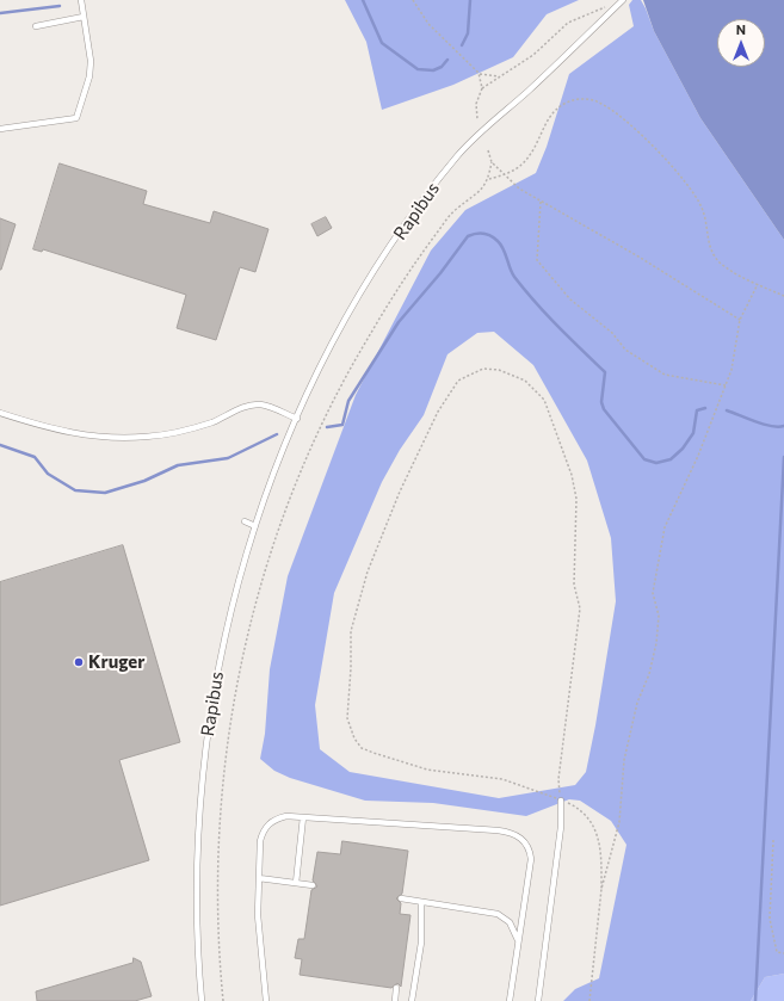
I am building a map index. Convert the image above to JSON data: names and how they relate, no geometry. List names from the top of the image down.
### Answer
{
  "streets": {
    "lane": ["Rapibus"]
  },
  "places": ["Kruger"],
  "north": "top"
}
